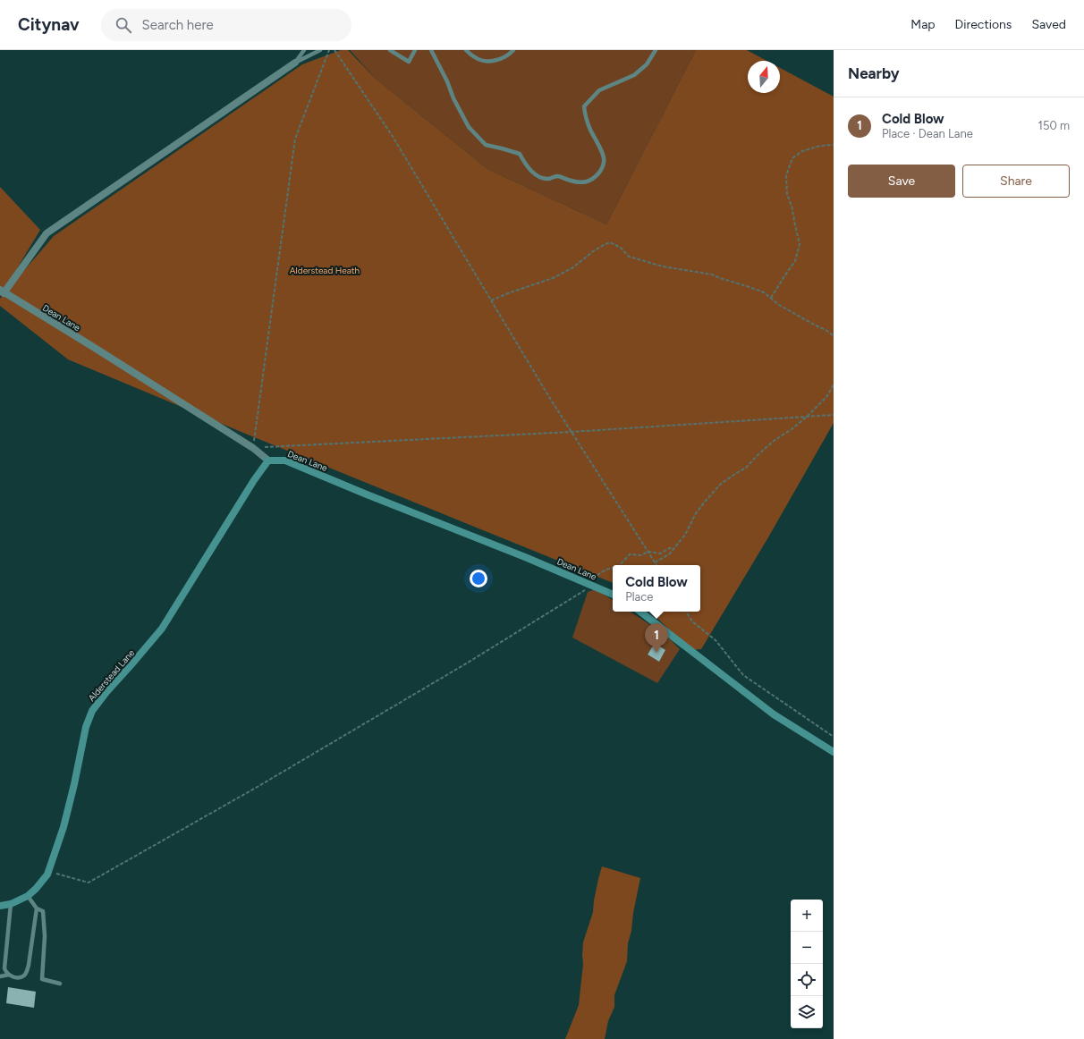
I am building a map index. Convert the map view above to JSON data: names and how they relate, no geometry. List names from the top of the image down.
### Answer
{
  "streets": {
    "main road": ["Dean Lane", "Alderstead Lane"]
  },
  "crossings": [
    ["Dean Lane", "Alderstead Lane"]
  ],
  "parks": ["Alderstead Heath"],
  "north": "top",
  "page": {
    "header": "Citynav",
    "search": "Search here",
    "nav": ["Map", "Directions", "Saved"],
    "heading": "Nearby",
    "list": [
      {
        "mark": "1",
        "name": "Cold Blow",
        "note": "Place · Dean Lane",
        "value": "150 m"
      }
    ],
    "buttons": ["Save", "Share"],
    "popup": ["Cold Blow", "Place"],
    "pins": "1",
    "map_buttons": ["+", "−"]
  }
}
